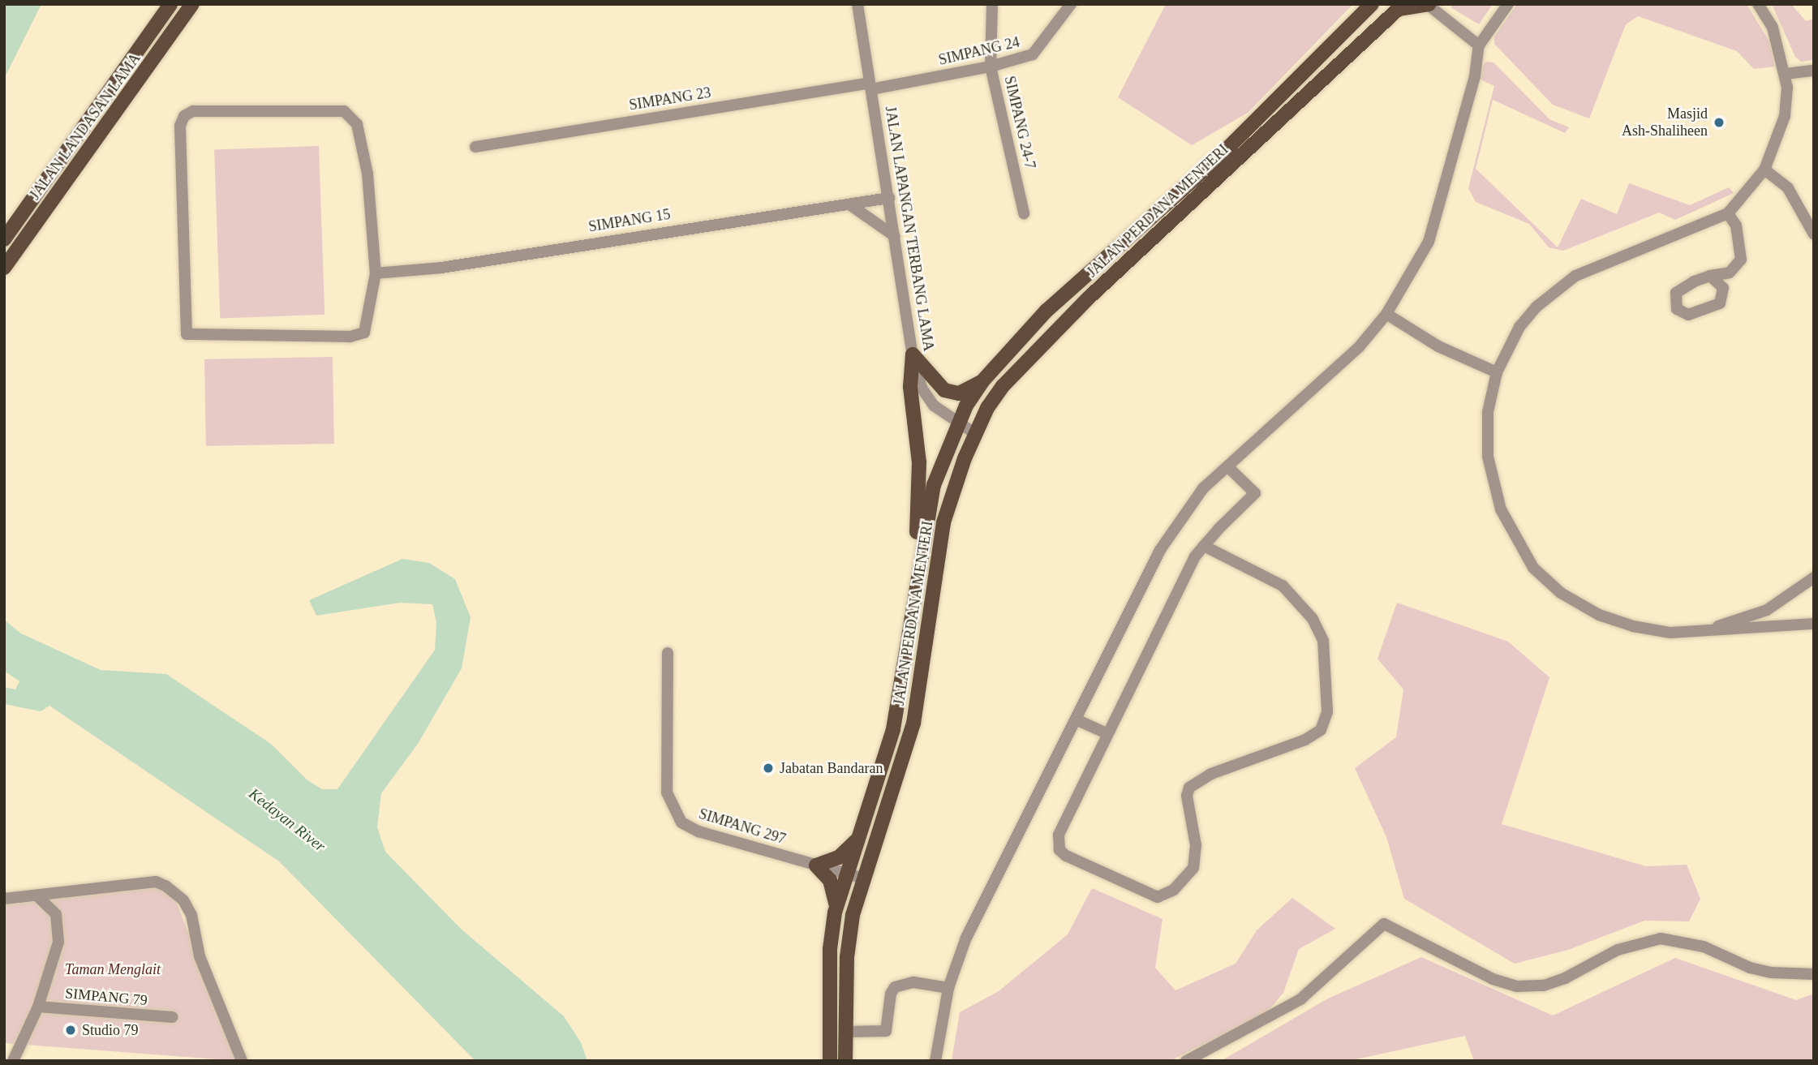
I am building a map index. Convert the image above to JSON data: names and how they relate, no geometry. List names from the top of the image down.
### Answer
{
  "streets": {
    "main road": ["JALAN LANDASAN LAMA", "JALAN PERDANA MENTERI"],
    "street": [
      "SIMPANG 24",
      "SIMPANG 23",
      "SIMPANG 24-7",
      "SIMPANG 15",
      "JALAN LAPANGAN TERBANG LAMA",
      "SIMPANG 297",
      "SIMPANG 79"
    ]
  },
  "crossings": [
    ["SIMPANG 24", "SIMPANG 23"],
    ["SIMPANG 24", "SIMPANG 24-7"],
    ["SIMPANG 24", "JALAN LAPANGAN TERBANG LAMA"],
    ["SIMPANG 23", "JALAN LAPANGAN TERBANG LAMA"],
    ["JALAN PERDANA MENTERI", "JALAN LAPANGAN TERBANG LAMA"],
    ["JALAN PERDANA MENTERI", "SIMPANG 297"],
    ["SIMPANG 15", "JALAN LAPANGAN TERBANG LAMA"]
  ],
  "water": ["Kedayan River"],
  "parks": ["Taman Menglait"],
  "places": ["Masjid Ash-Shaliheen", "Jabatan Bandaran", "Studio 79"]
}
